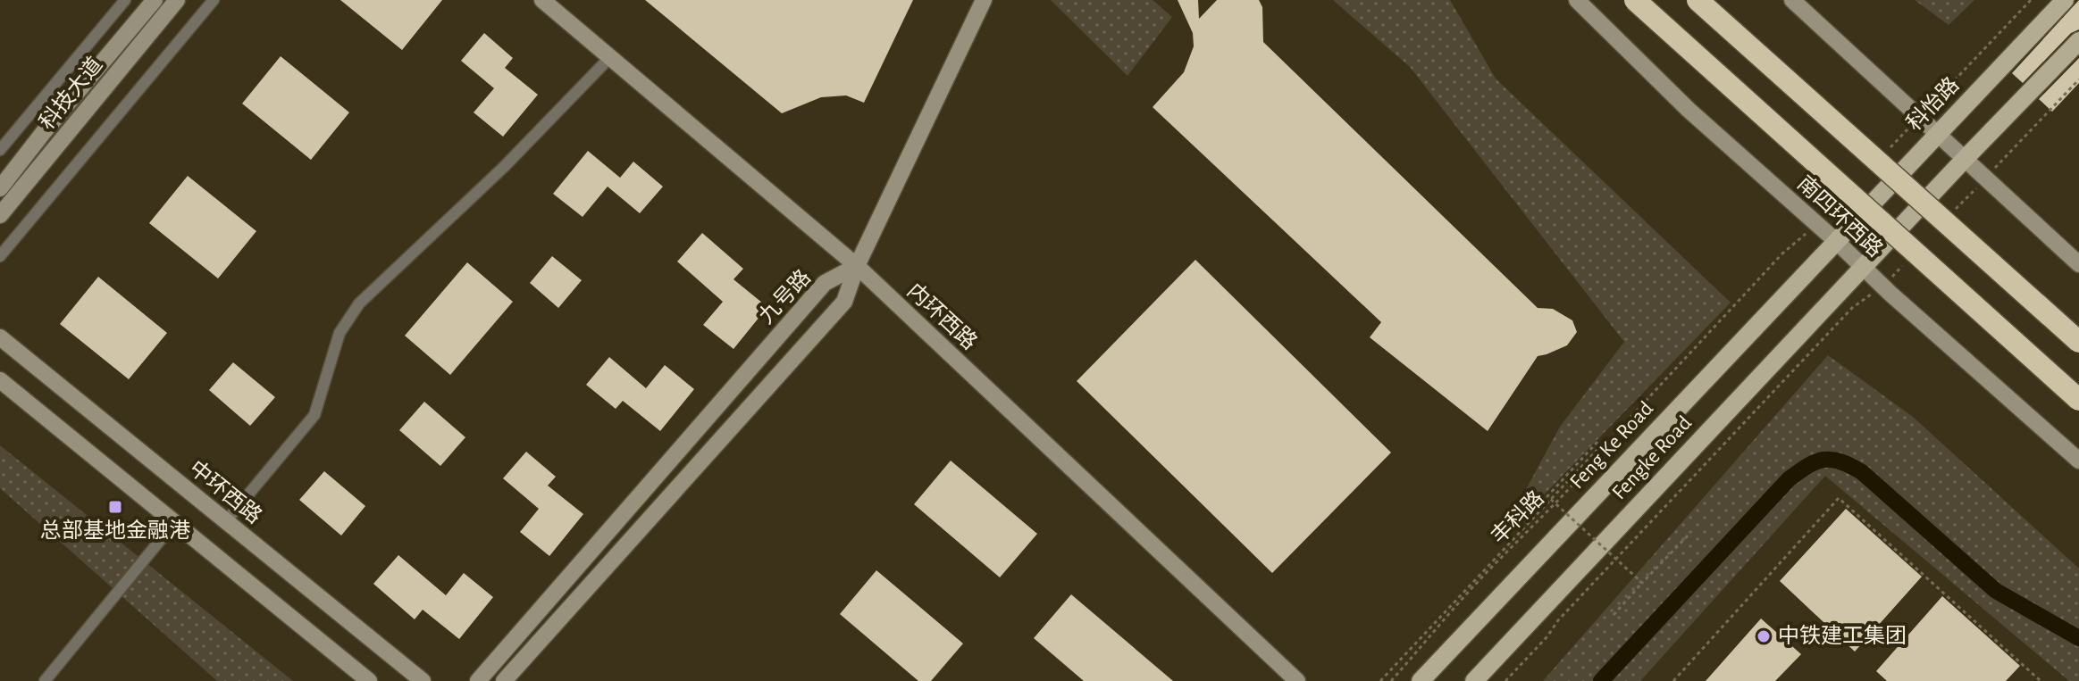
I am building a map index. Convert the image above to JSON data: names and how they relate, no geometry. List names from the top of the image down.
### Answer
{
  "streets": {
    "main road": ["科怡路", "Feng Ke Road", "Fengke Road"],
    "street": [
      "科技大道",
      "南四环西路",
      "九号路",
      "内环西路",
      "中环西路"
    ],
    "path": ["丰科路"]
  },
  "crossings": [
    ["科怡路", "南四环西路"],
    ["科怡路", "Feng Ke Road"],
    ["南四环西路", "Feng Ke Road"],
    ["南四环西路", "Fengke Road"],
    ["南四环西路", "丰科路"],
    ["九号路", "内环西路"]
  ],
  "places": {
    "transit": ["总部基地金融港"],
    "other": ["中铁建工集团"]
  }
}
